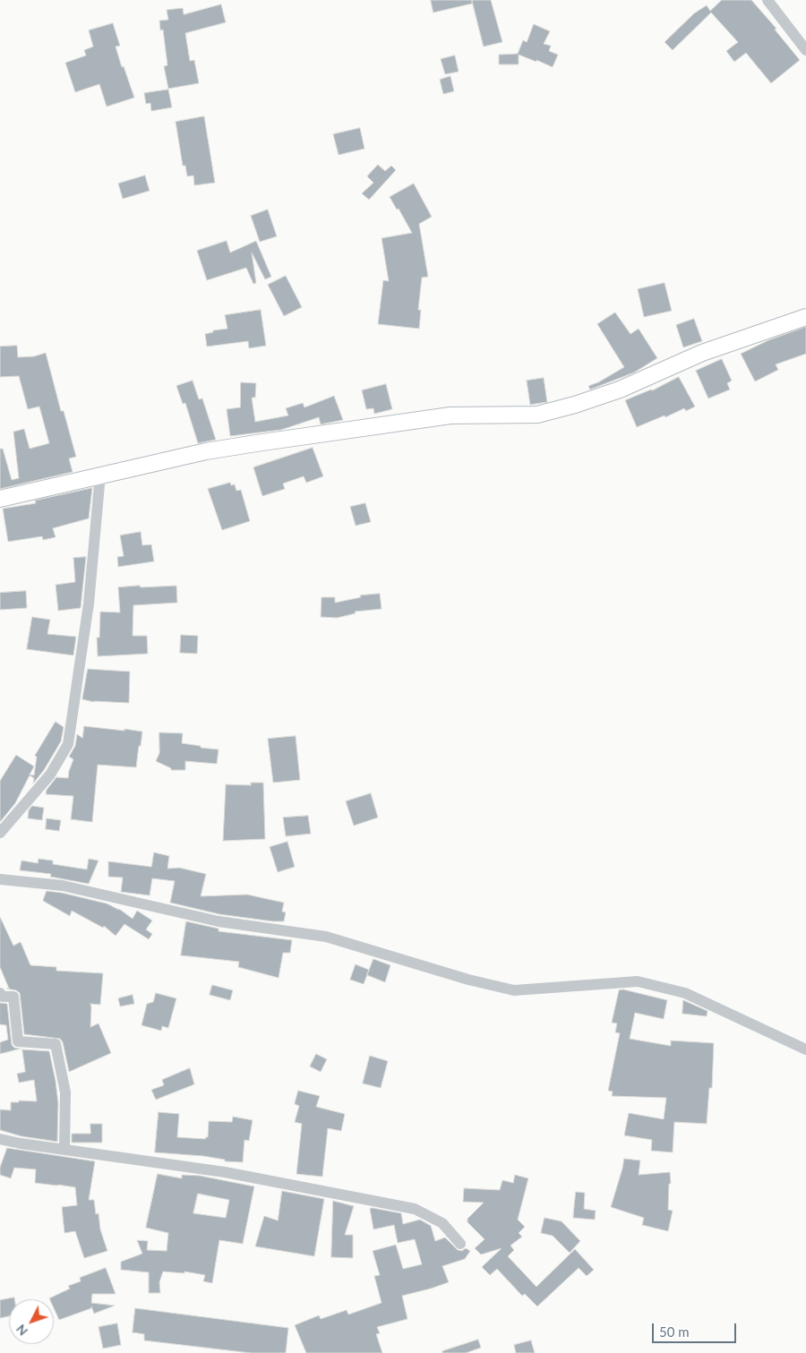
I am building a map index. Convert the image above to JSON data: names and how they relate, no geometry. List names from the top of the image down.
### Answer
{
  "scale_bar": "50 m",
  "north": "bottom left"
}
